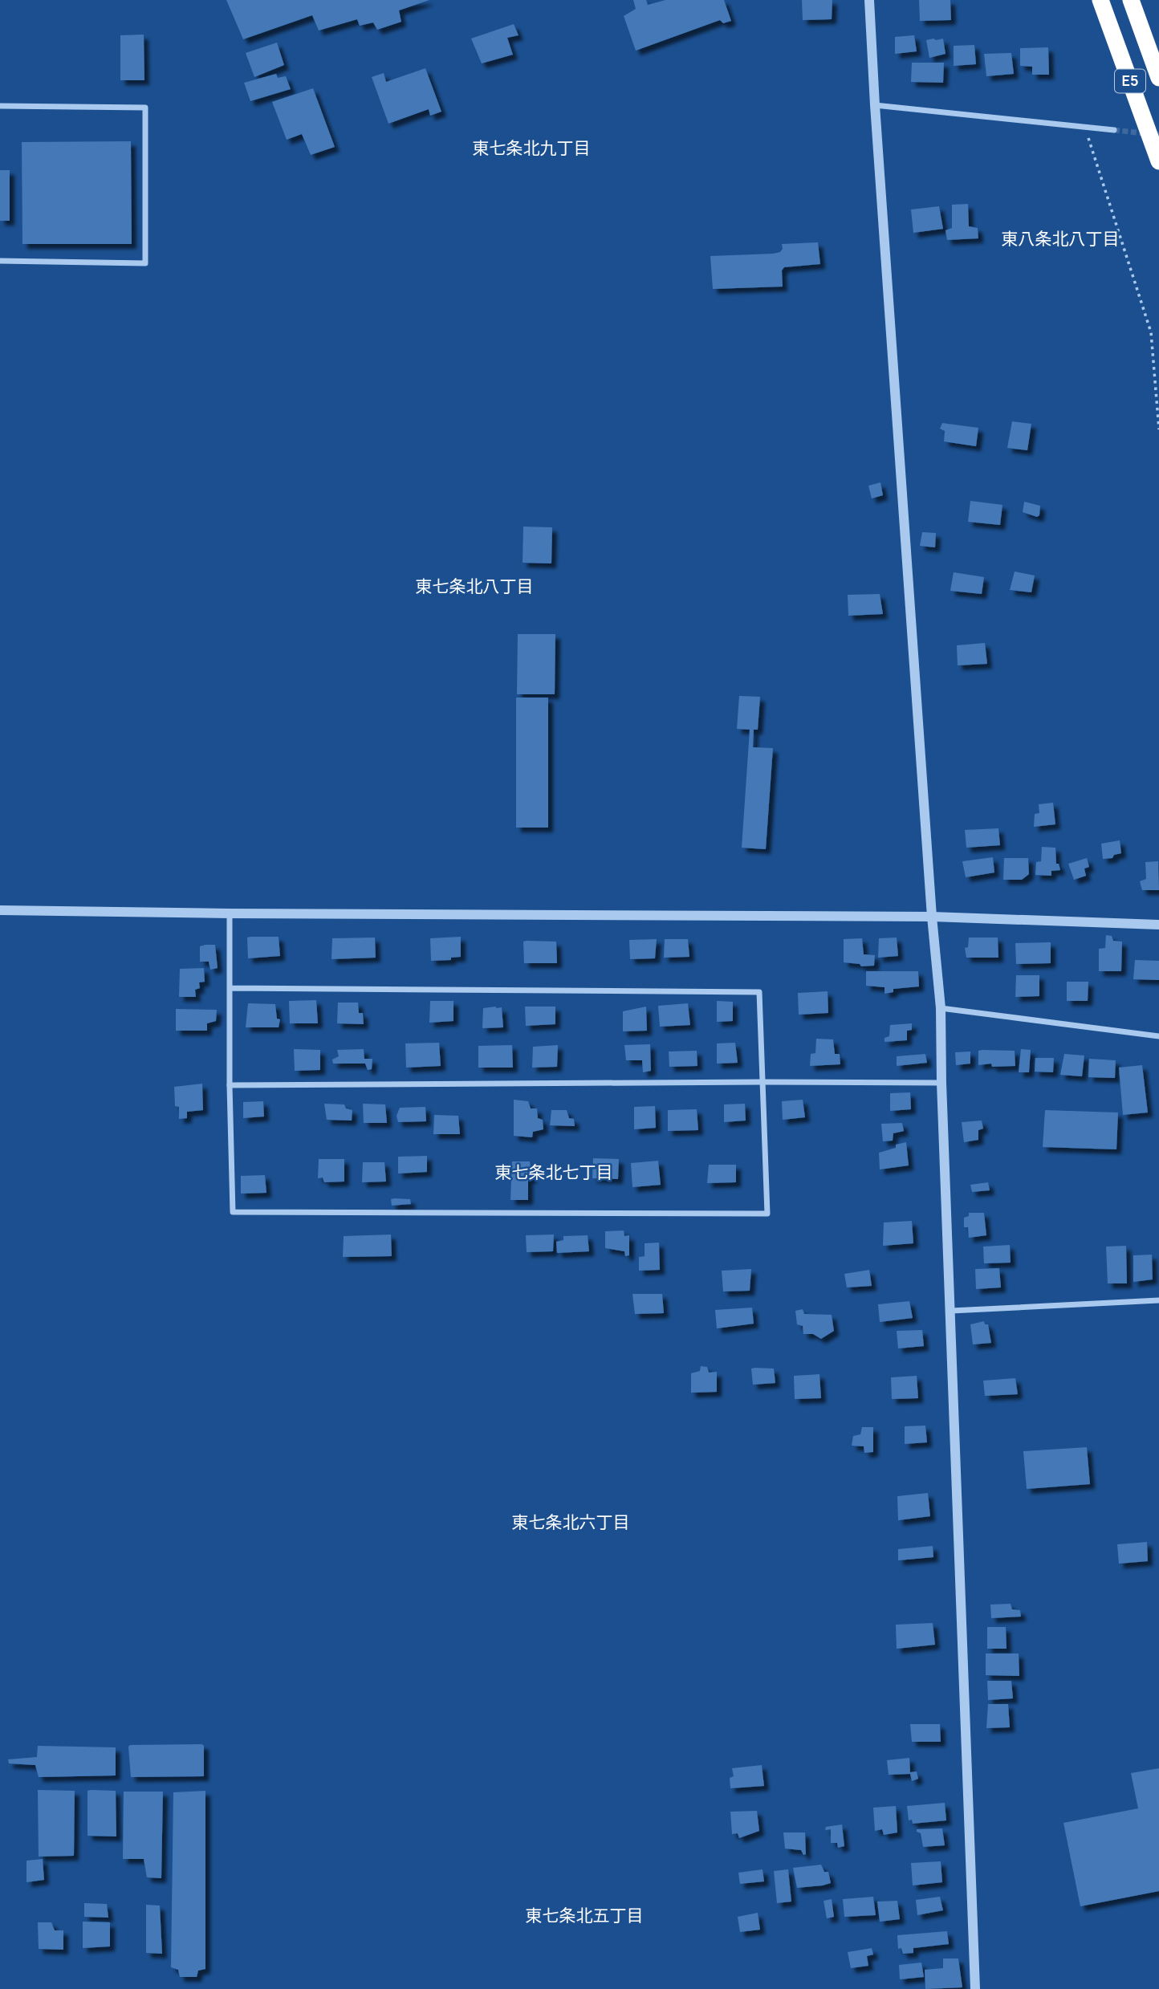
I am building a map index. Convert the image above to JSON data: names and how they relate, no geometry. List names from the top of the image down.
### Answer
{
  "streets": {
    "highway": ["E5"]
  },
  "districts": [
    "東七条北九丁目",
    "東八条北八丁目",
    "東七条北八丁目",
    "東七条北七丁目",
    "東七条北六丁目",
    "東七条北五丁目"
  ]
}
